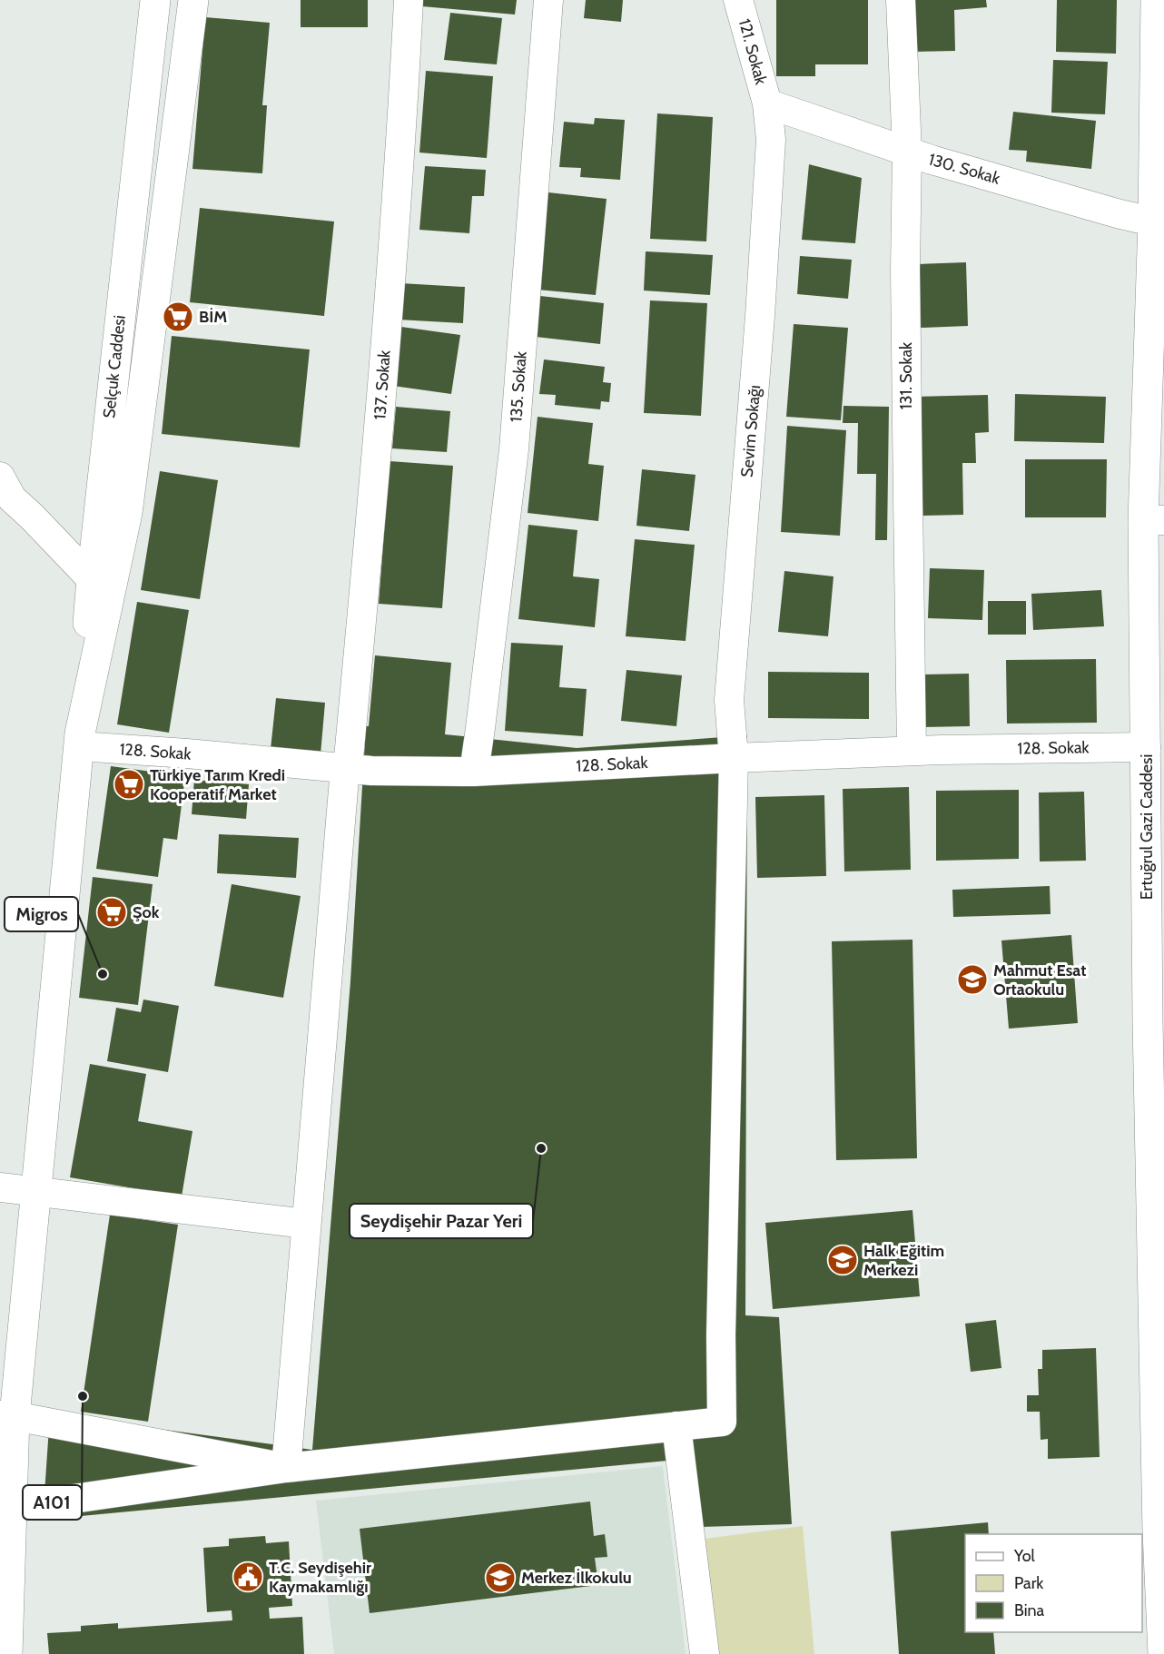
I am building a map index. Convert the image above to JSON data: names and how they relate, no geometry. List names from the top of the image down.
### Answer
{
  "streets": {
    "main road": ["Selçuk Caddesi", "Ertuğrul Gazi Caddesi"],
    "street": [
      "121. Sokak",
      "130. Sokak",
      "131. Sokak",
      "137. Sokak",
      "135. Sokak",
      "Sevim Sokağı",
      "128. Sokak"
    ]
  },
  "crossings": [
    ["121. Sokak", "130. Sokak"],
    ["121. Sokak", "Sevim Sokağı"],
    ["130. Sokak", "131. Sokak"],
    ["130. Sokak", "Sevim Sokağı"],
    ["130. Sokak", "Ertuğrul Gazi Caddesi"],
    ["Selçuk Caddesi", "128. Sokak"],
    ["131. Sokak", "128. Sokak"],
    ["137. Sokak", "128. Sokak"],
    ["135. Sokak", "128. Sokak"],
    ["Sevim Sokağı", "128. Sokak"],
    ["128. Sokak", "Ertuğrul Gazi Caddesi"]
  ],
  "places": {
    "supermarket": ["BİM", "Türkiye Tarım Kredi Kooperatif Market", "Şok"],
    "other": ["Migros", "Seydişehir Pazar Yeri", "A101"],
    "school or university": ["Mahmut Esat Ortaokulu", "Halk Eğitim Merkezi", "Merkez İlkokulu"],
    "public building": ["T.C. Seydişehir Kaymakamlığı"]
  },
  "legend": ["Yol", "Park", "Bina"]
}
